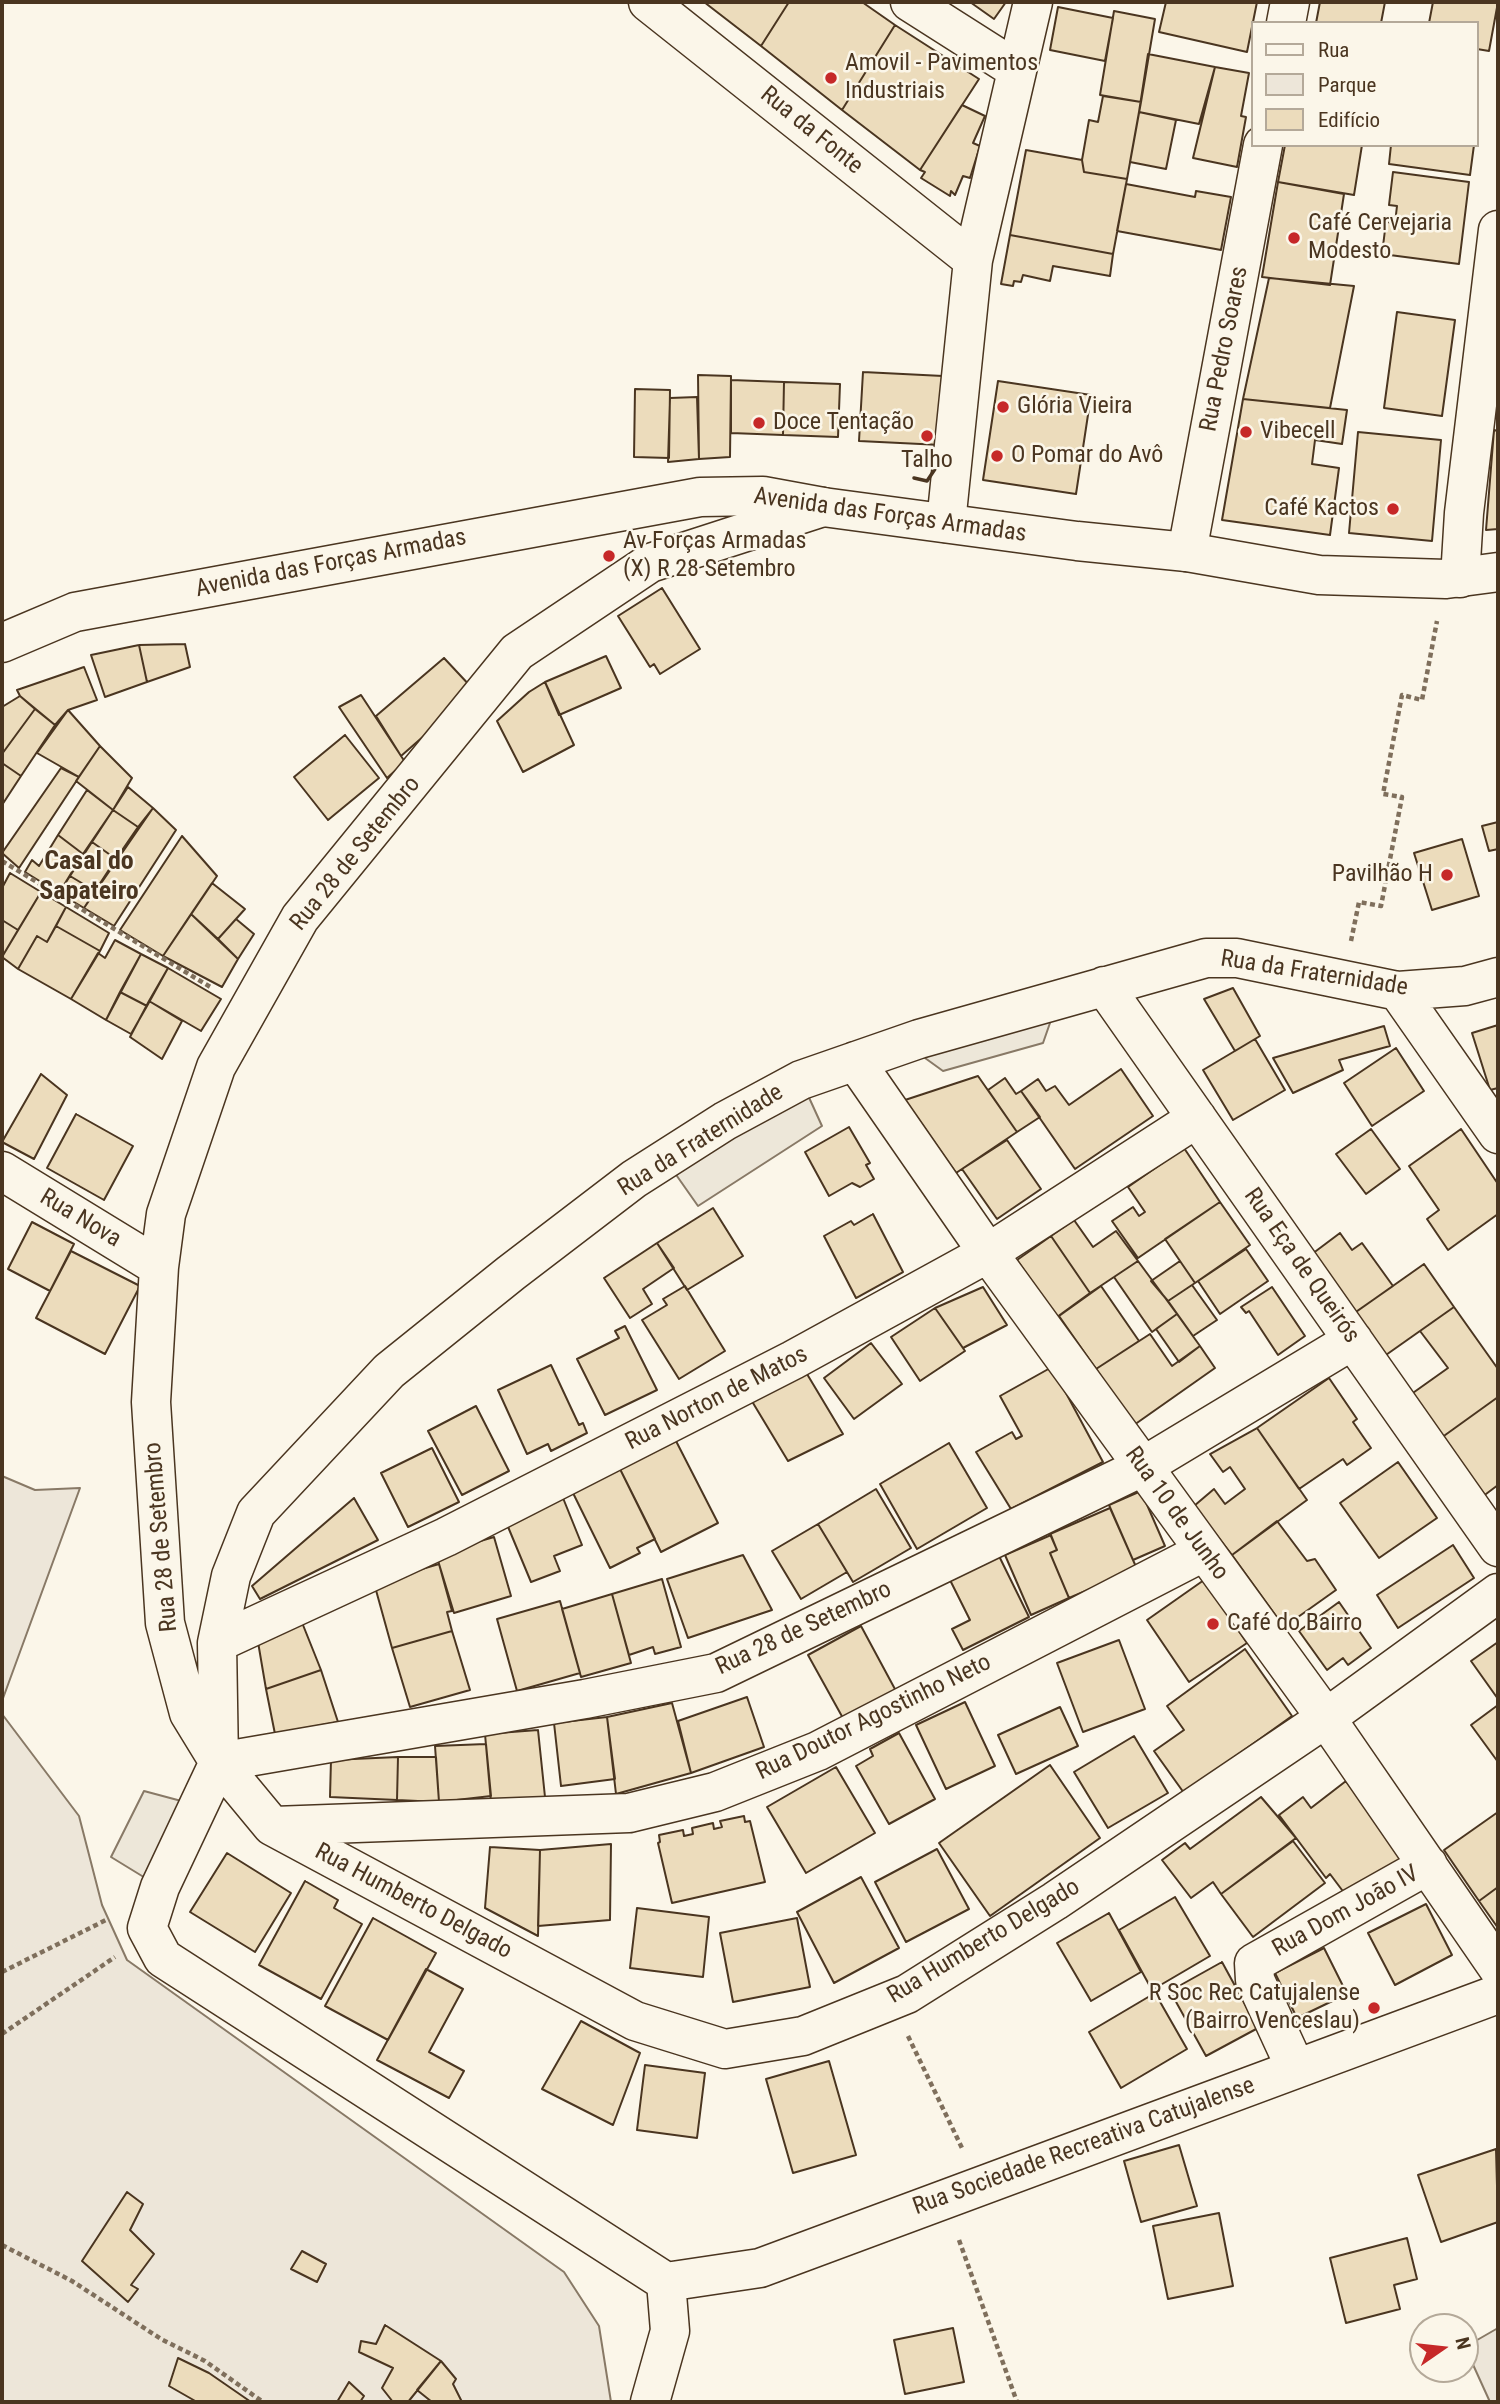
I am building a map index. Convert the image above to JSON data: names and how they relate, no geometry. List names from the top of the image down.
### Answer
{
  "streets": {
    "street": [
      "Rua da Fonte",
      "Rua Pedro Soares",
      "Avenida das Forças Armadas",
      "Rua 28 de Setembro",
      "Rua da Fraternidade",
      "Rua Nova",
      "Rua Eça de Queirós",
      "Rua Norton de Matos",
      "Rua 10 de Junho",
      "Rua Doutor Agostinho Neto",
      "Rua Humberto Delgado",
      "Rua Dom Joāo IV",
      "Rua Sociedade Recreativa Catujalense"
    ]
  },
  "crossings": [
    ["Rua Pedro Soares", "Avenida das Forças Armadas"],
    ["Avenida das Forças Armadas", "Rua 28 de Setembro"],
    ["Rua 28 de Setembro", "Rua da Fraternidade"],
    ["Rua 28 de Setembro", "Rua Nova"],
    ["Rua 28 de Setembro", "Rua Eça de Queirós"],
    ["Rua 28 de Setembro", "Rua 10 de Junho"],
    ["Rua 28 de Setembro", "Rua Humberto Delgado"],
    ["Rua da Fraternidade", "Rua Eça de Queirós"],
    ["Rua da Fraternidade", "Rua Norton de Matos"],
    ["Rua da Fraternidade", "Rua 10 de Junho"],
    ["Rua da Fraternidade", "Rua Humberto Delgado"],
    ["Rua Eça de Queirós", "Rua Norton de Matos"],
    ["Rua Norton de Matos", "Rua 10 de Junho"],
    ["Rua 10 de Junho", "Rua Doutor Agostinho Neto"],
    ["Rua 10 de Junho", "Rua Humberto Delgado"],
    ["Rua 10 de Junho", "Rua Dom Joāo IV"],
    ["Rua Doutor Agostinho Neto", "Rua Humberto Delgado"],
    ["Rua Dom Joāo IV", "Rua Sociedade Recreativa Catujalense"]
  ],
  "districts": ["Casal do Sapateiro"],
  "places": [
    "Amovil - Pavimentos Industriais",
    "Café Cervejaria Modesto",
    "Glória Vieira",
    "Doce Tentação",
    "Vibecell",
    "Talho",
    "O Pomar do Avô",
    "Café Kactos",
    "Av Forças Armadas (X) R 28 Setembro",
    "Pavilhão H",
    "Café do Bairro",
    "R Soc Rec Catujalense (Bairro Venceslau)"
  ],
  "legend": ["Rua", "Parque", "Edifício"],
  "north": "right"
}
